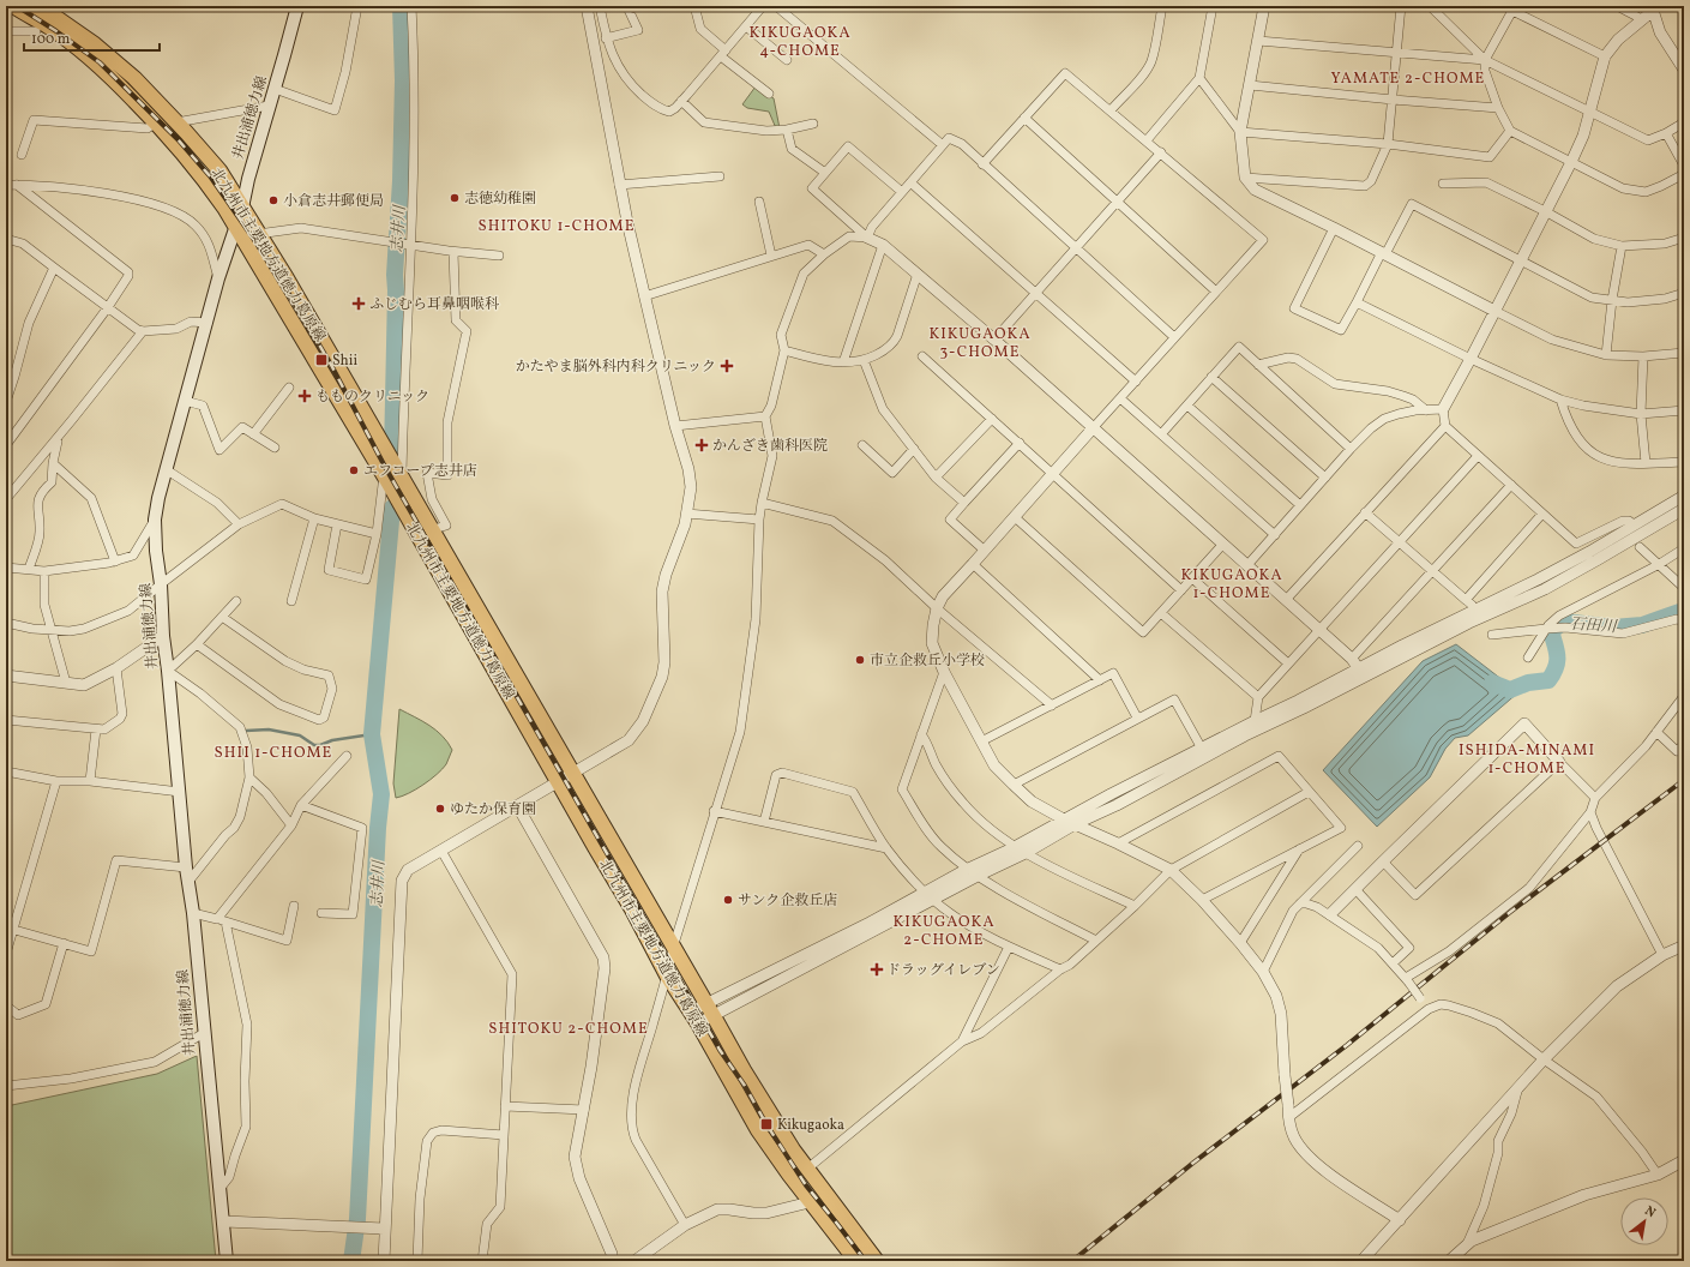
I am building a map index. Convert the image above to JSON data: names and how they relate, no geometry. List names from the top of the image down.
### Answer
{
  "streets": {
    "main road": ["井出浦徳力線", "北九州市主要地方道徳力葛原線"]
  },
  "crossings": [
    ["井出浦徳力線", "北九州市主要地方道徳力葛原線"]
  ],
  "districts": [
    "KIKUGAOKA 4-CHOME",
    "YAMATE 2-CHOME",
    "SHITOKU 1-CHOME",
    "KIKUGAOKA 3-CHOME",
    "KIKUGAOKA 1-CHOME",
    "ISHIDA-MINAMI 1-CHOME",
    "SHII 1-CHOME",
    "KIKUGAOKA 2-CHOME",
    "SHITOKU 2-CHOME"
  ],
  "water": ["志井川", "石田川"],
  "places": {
    "other": [
      "志徳幼稚園",
      "小倉志井郵便局",
      "エフコープ志井店",
      "市立企救丘小学校",
      "ゆたか保育園",
      "サンク企救丘店"
    ],
    "health": [
      "ふじむら耳鼻咽喉科",
      "かたやま脳外科内科クリニック",
      "もものクリニック",
      "かんざき歯科医院",
      "ドラッグイレブン"
    ],
    "transit": ["Shii", "Kikugaoka"]
  },
  "scale_bar": "100 m",
  "north": "top right"
}
